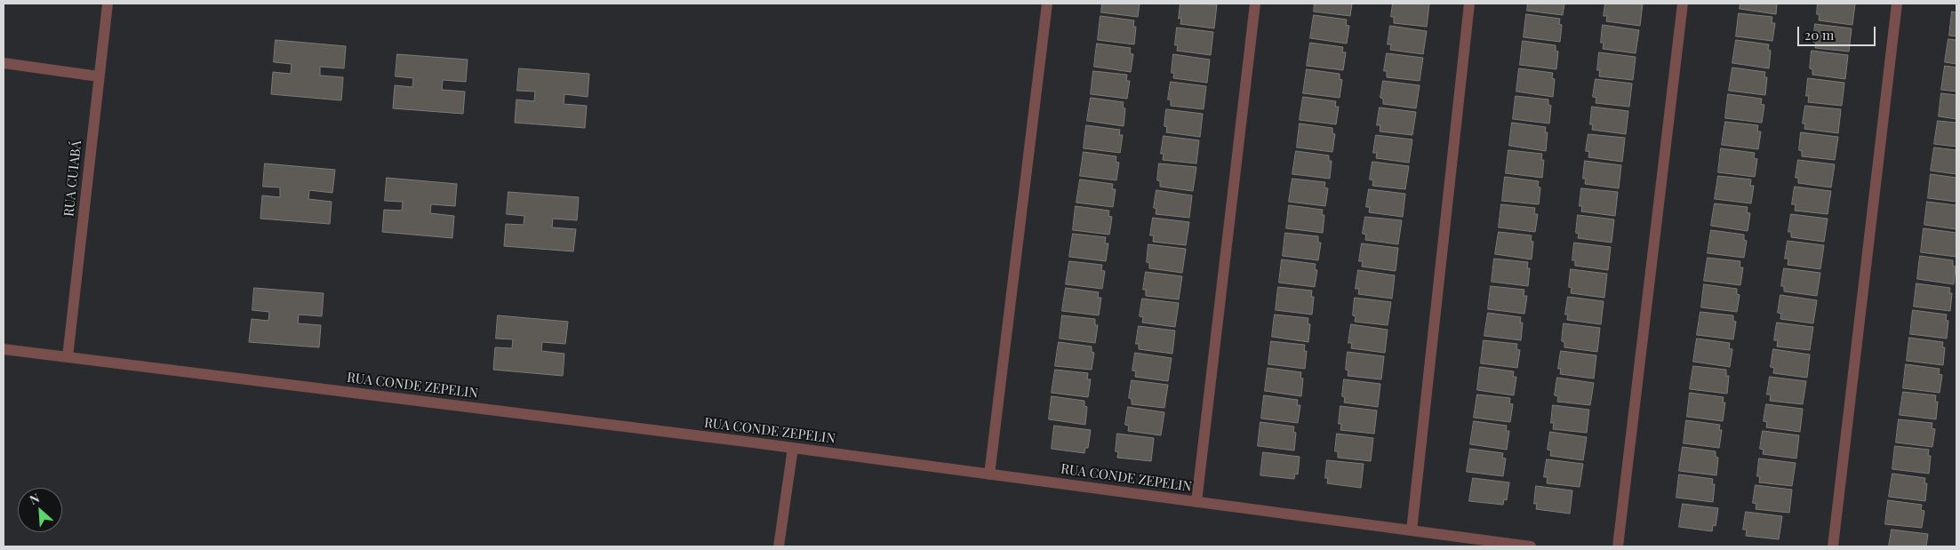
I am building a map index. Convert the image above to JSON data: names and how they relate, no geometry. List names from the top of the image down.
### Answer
{
  "streets": {
    "street": ["RUA CUIABÁ", "RUA CONDE ZEPELIN"]
  },
  "crossings": [
    ["RUA CUIABÁ", "RUA CONDE ZEPELIN"]
  ],
  "scale_bar": "20 m",
  "north": "top left"
}
